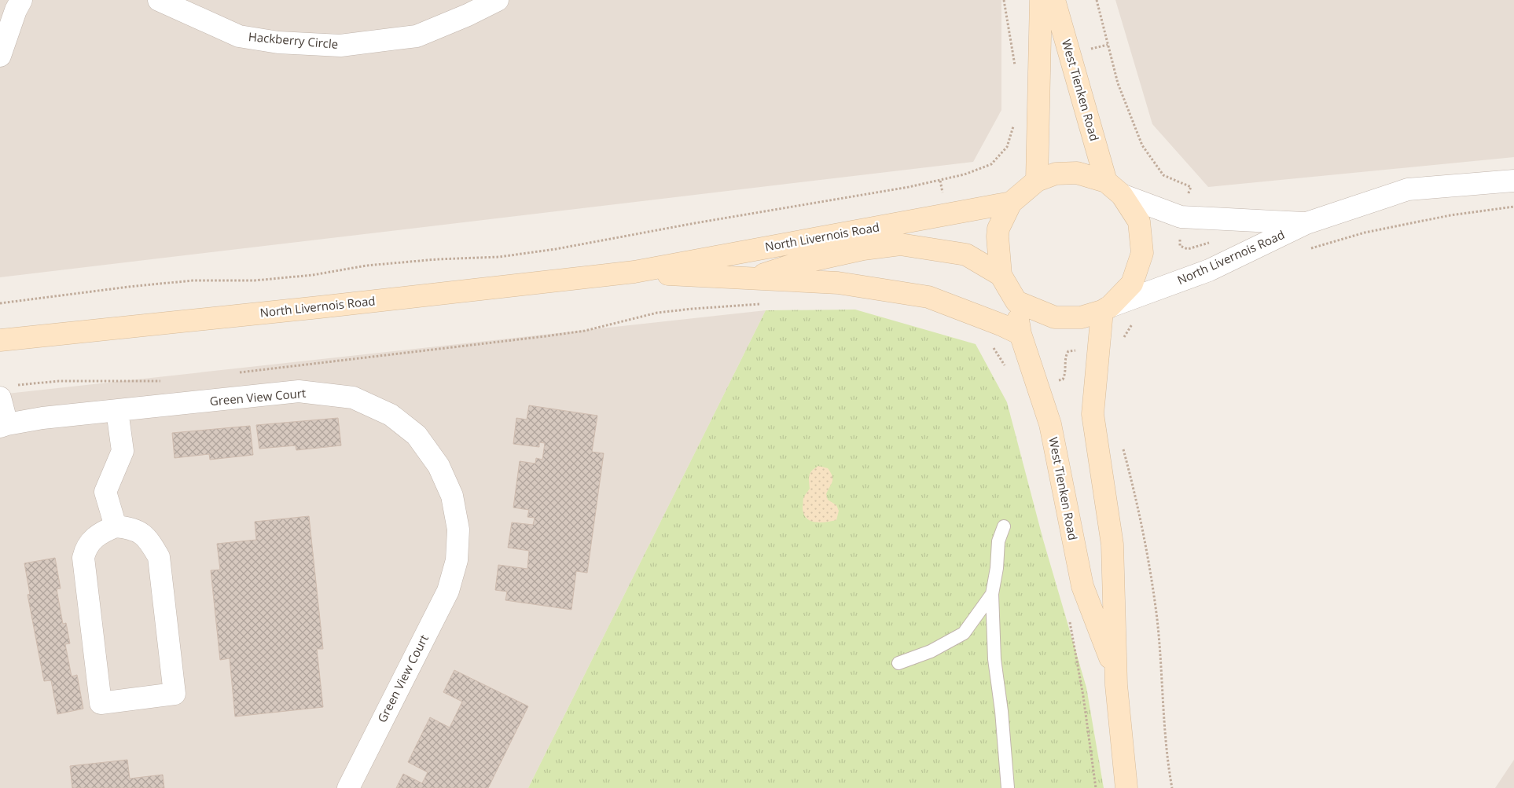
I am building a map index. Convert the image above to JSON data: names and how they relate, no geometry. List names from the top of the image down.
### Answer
{
  "streets": {
    "main road": ["West Tienken Road", "North Livernois Road"],
    "street": ["Hackberry Circle", "Green View Court"]
  },
  "crossings": [
    ["West Tienken Road", "North Livernois Road"]
  ]
}
